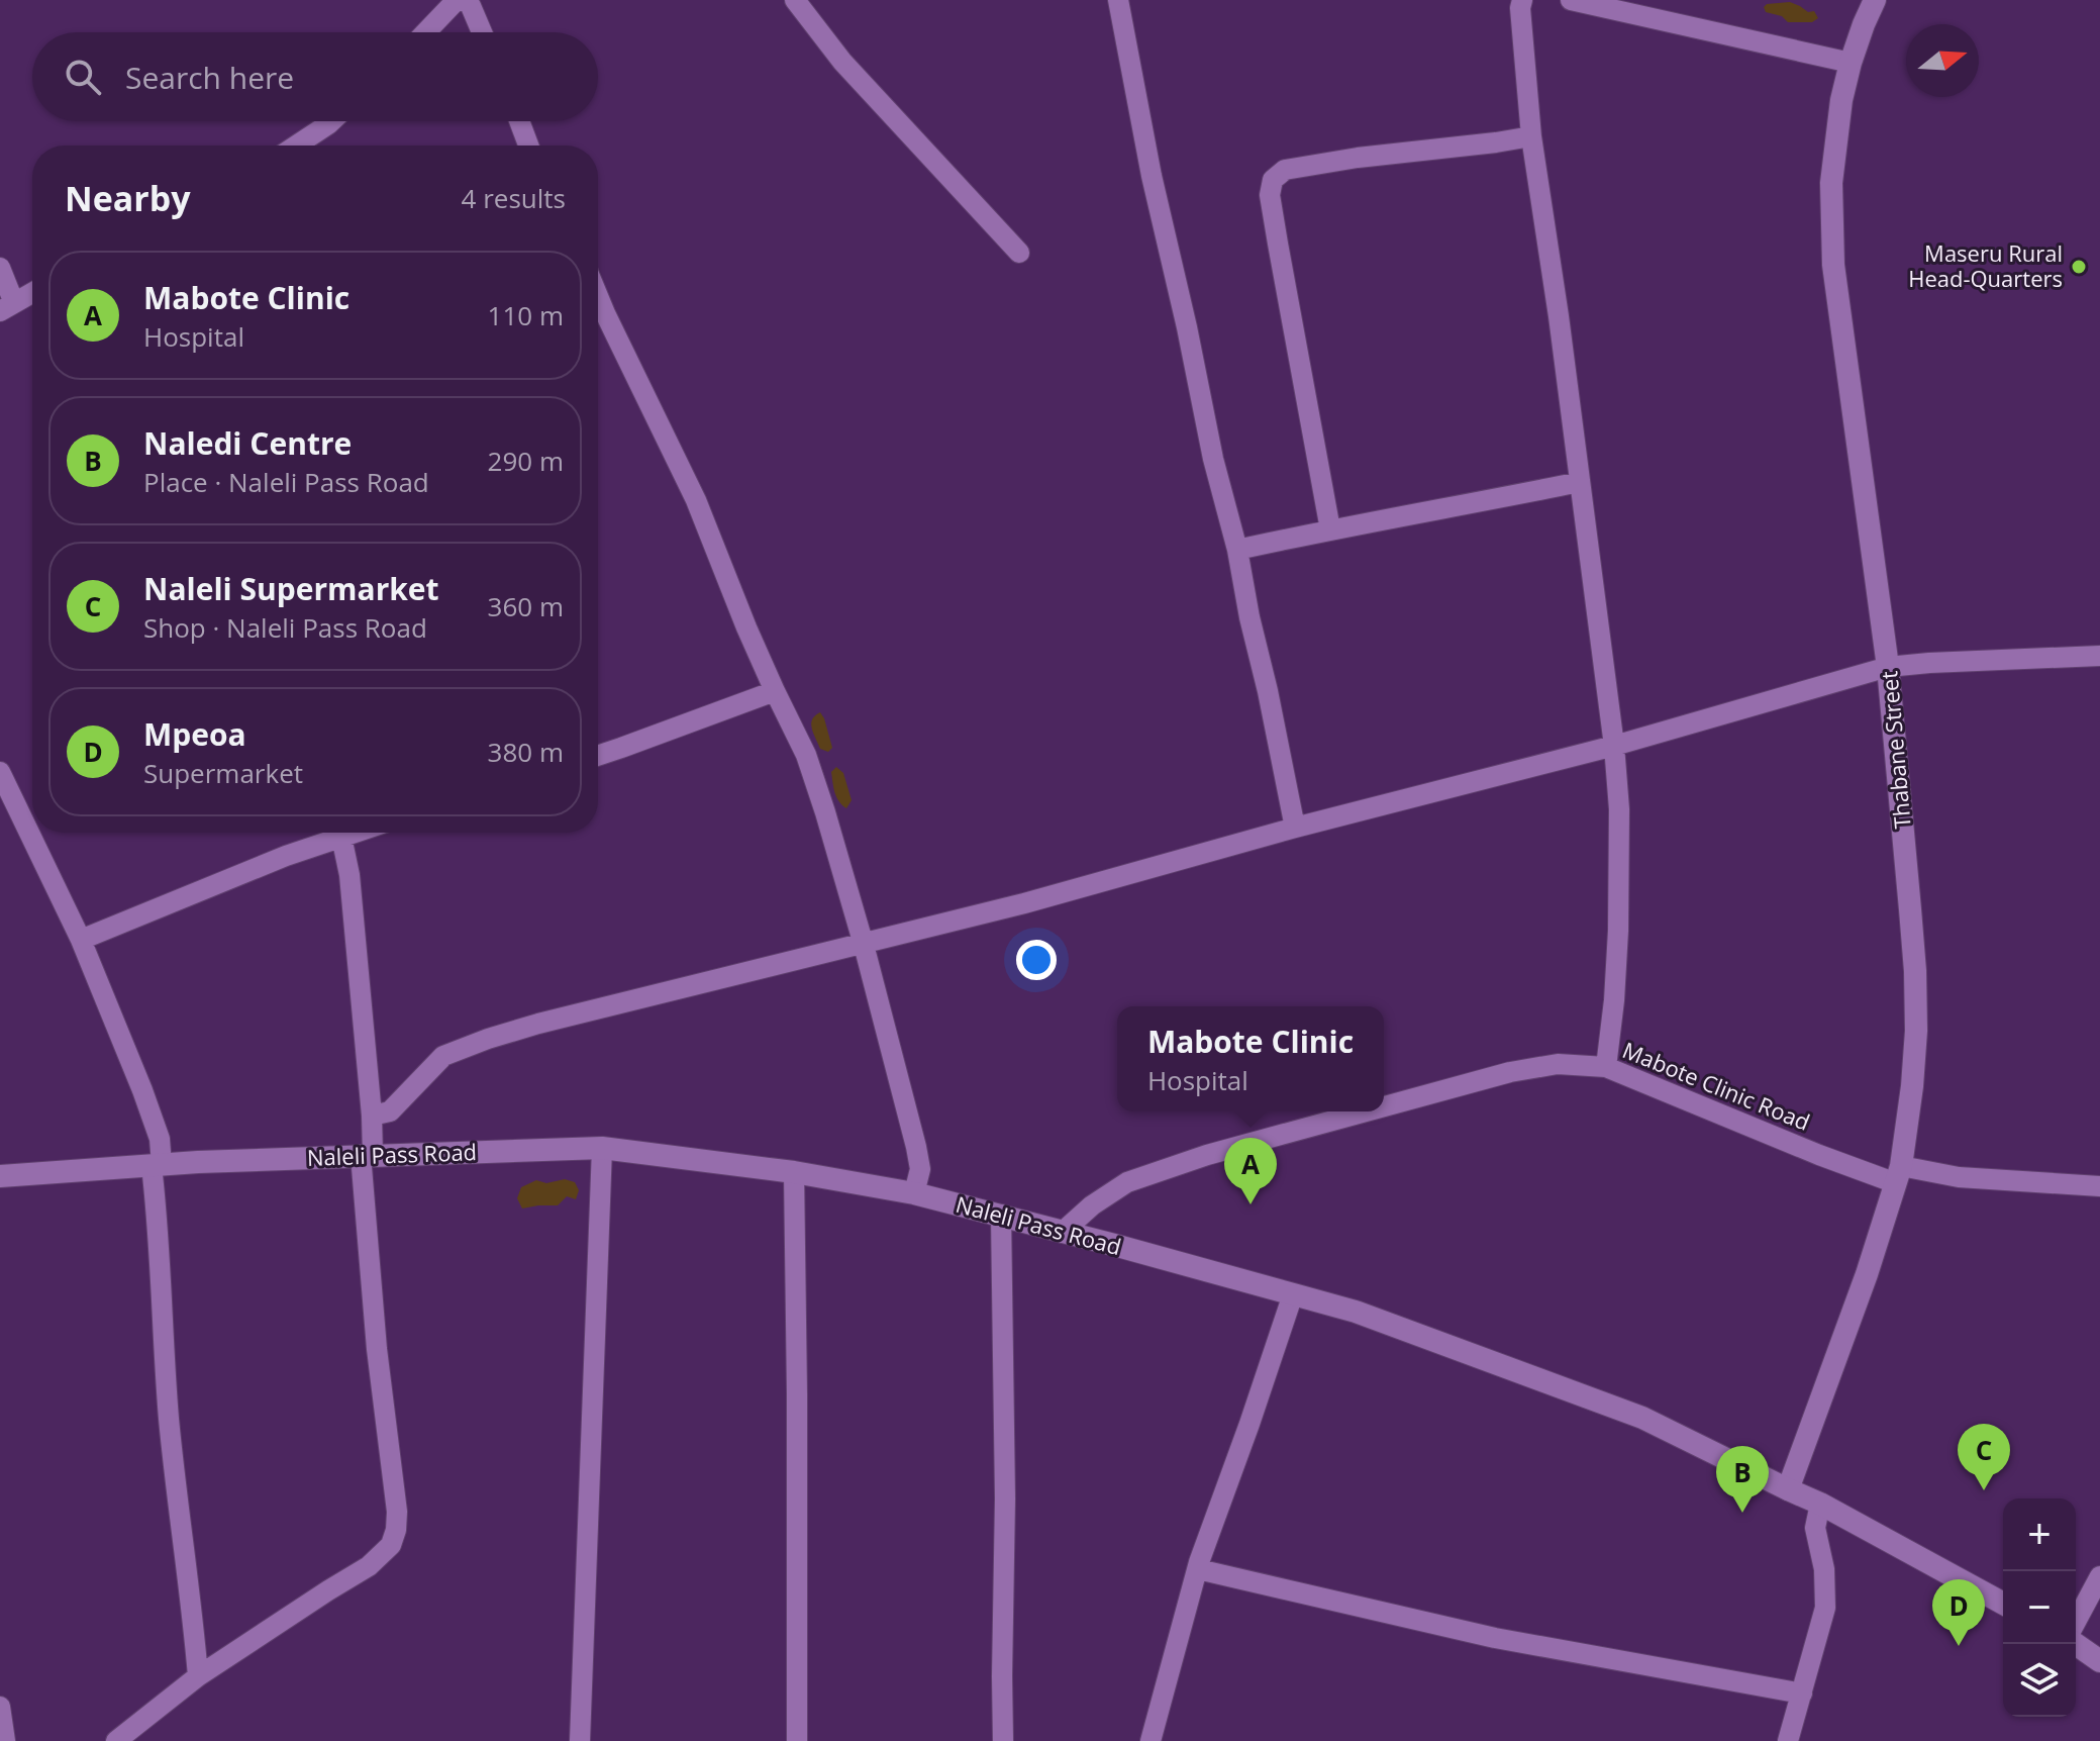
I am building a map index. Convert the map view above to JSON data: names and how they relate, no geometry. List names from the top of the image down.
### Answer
{
  "streets": {
    "main road": ["Thabane Street", "Naleli Pass Road"],
    "street": ["Mabote Clinic Road"]
  },
  "crossings": [
    ["Thabane Street", "Mabote Clinic Road"],
    ["Thabane Street", "Naleli Pass Road"],
    ["Mabote Clinic Road", "Naleli Pass Road"]
  ],
  "places": ["Maseru Rural Head-Quarters"],
  "north": "right",
  "page": {
    "search": "Search here",
    "heading": ["Nearby", "4 results"],
    "list": [
      {
        "mark": "A",
        "name": "Mabote Clinic",
        "note": "Hospital",
        "value": "110 m"
      },
      {
        "mark": "B",
        "name": "Naledi Centre",
        "note": "Place · Naleli Pass Road",
        "value": "290 m"
      },
      {
        "mark": "C",
        "name": "Naleli Supermarket",
        "note": "Shop · Naleli Pass Road",
        "value": "360 m"
      },
      {
        "mark": "D",
        "name": "Mpeoa",
        "note": "Supermarket",
        "value": "380 m"
      }
    ],
    "popup": ["Mabote Clinic", "Hospital"],
    "pins": [
      "A",
      "C",
      "B",
      "D"
    ],
    "map_buttons": ["+", "−"]
  }
}
